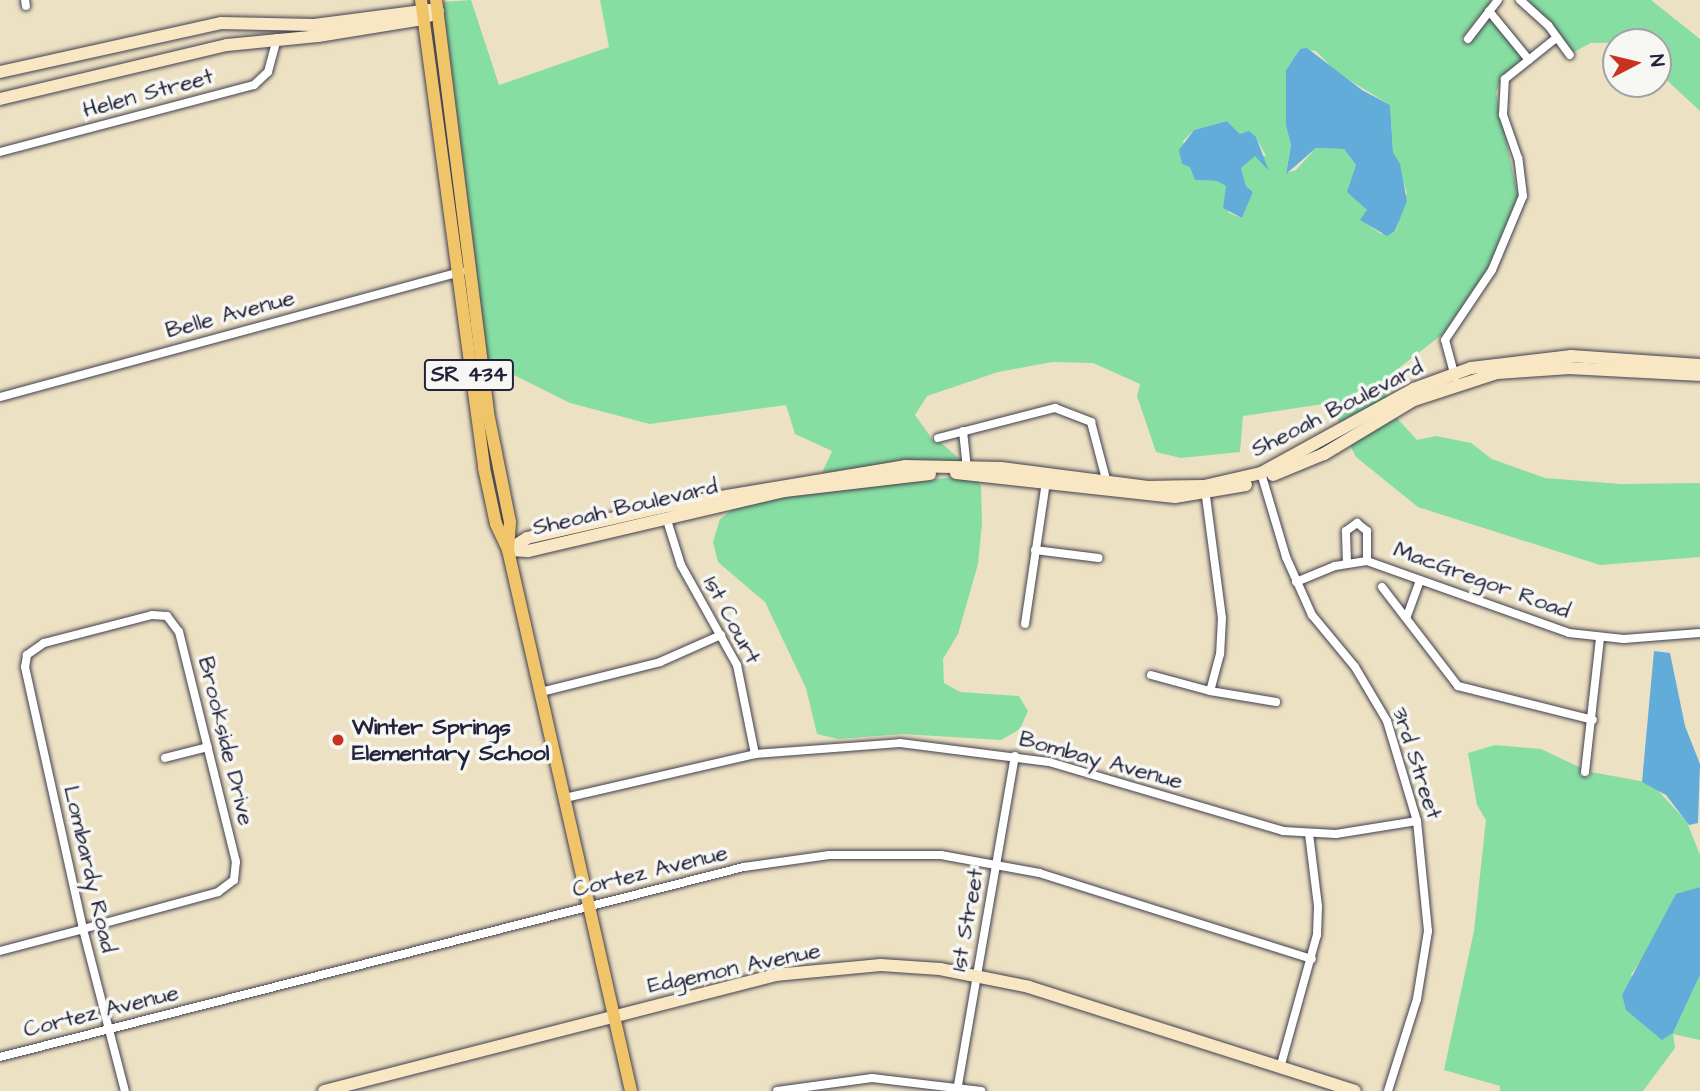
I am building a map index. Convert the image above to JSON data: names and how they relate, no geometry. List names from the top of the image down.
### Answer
{
  "streets": {
    "main road": ["SR 434"],
    "street": [
      "Helen Street",
      "Belle Avenue",
      "Sheoah Boulevard",
      "MacGregor Road",
      "1st Court",
      "Brookside Drive",
      "Bombay Avenue",
      "3rd Street",
      "Lombardy Road",
      "Cortez Avenue",
      "1st Street",
      "Edgemon Avenue"
    ]
  },
  "crossings": [
    ["Belle Avenue", "SR 434"],
    ["SR 434", "Sheoah Boulevard"],
    ["SR 434", "Bombay Avenue"],
    ["SR 434", "Cortez Avenue"],
    ["SR 434", "Edgemon Avenue"],
    ["Sheoah Boulevard", "1st Court"],
    ["Sheoah Boulevard", "3rd Street"],
    ["MacGregor Road", "3rd Street"],
    ["1st Court", "Bombay Avenue"],
    ["Brookside Drive", "Lombardy Road"],
    ["Bombay Avenue", "3rd Street"],
    ["Bombay Avenue", "1st Street"],
    ["Lombardy Road", "Cortez Avenue"],
    ["Cortez Avenue", "1st Street"],
    ["1st Street", "Edgemon Avenue"]
  ],
  "places": ["Winter Springs Elementary School"],
  "north": "right"
}
